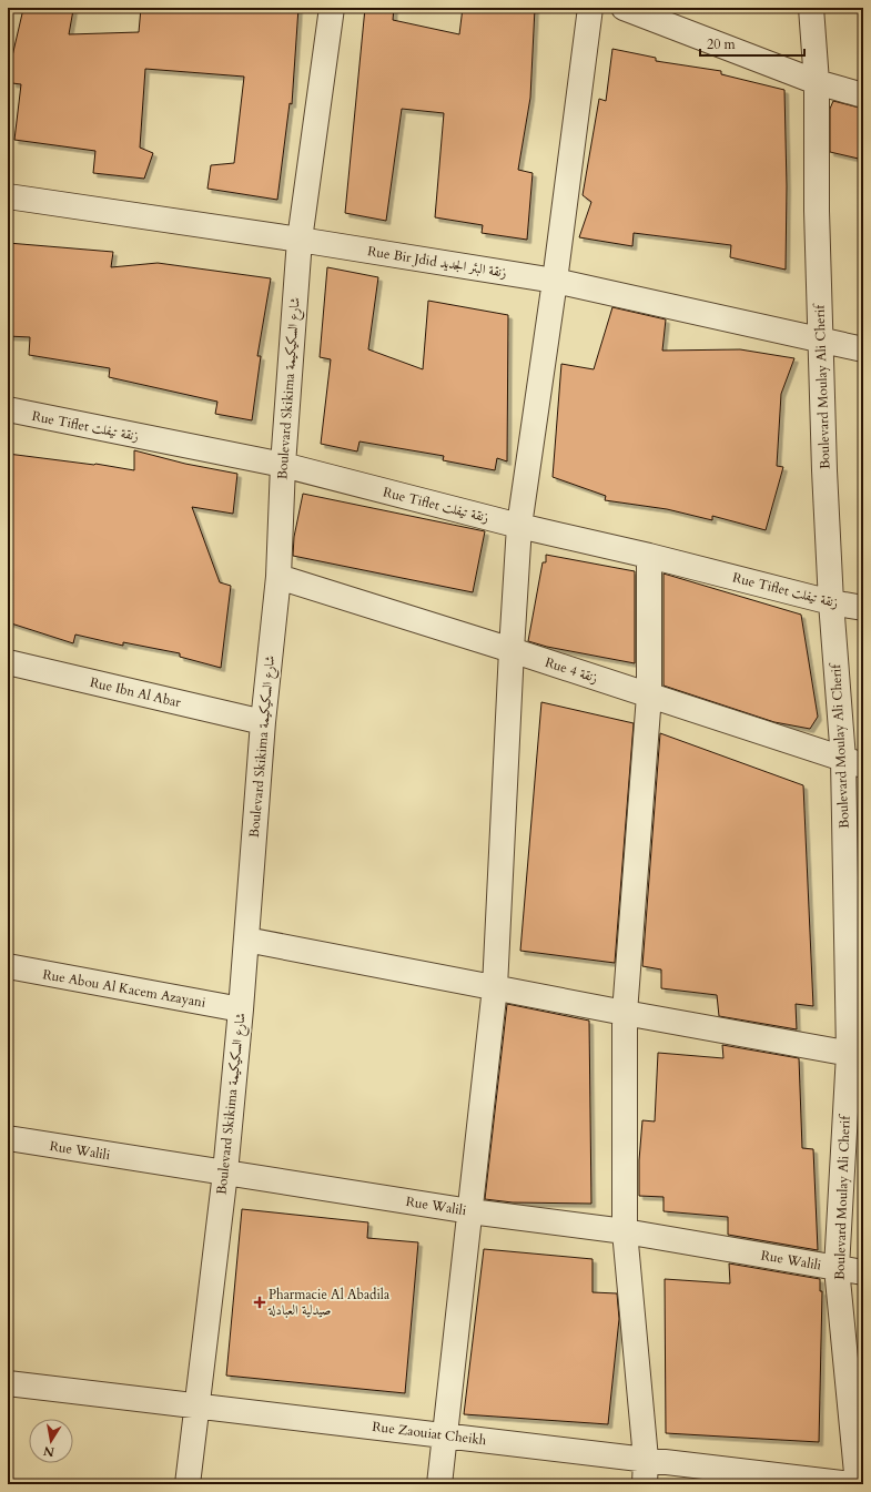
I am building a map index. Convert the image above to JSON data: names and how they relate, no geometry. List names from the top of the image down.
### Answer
{
  "streets": {
    "street": [
      "Rue Bir Jdid زنقة البئر الجديد",
      "Boulevard Moulay Ali Cherif",
      "Boulevard Skikima شارع السكيكيمة",
      "Rue Tiflet زنقة تيفلت",
      "Rue 4 زنقة",
      "Rue Ibn Al Abar",
      "Rue Abou Al Kacem Azayani",
      "Rue Walili",
      "Rue Zaouiat Cheikh"
    ]
  },
  "crossings": [
    ["Rue Bir Jdid زنقة البئر الجديد", "Boulevard Moulay Ali Cherif"],
    ["Rue Bir Jdid زنقة البئر الجديد", "Boulevard Skikima شارع السكيكيمة"],
    ["Boulevard Moulay Ali Cherif", "Rue Tiflet زنقة تيفلت"],
    ["Boulevard Moulay Ali Cherif", "Rue 4 زنقة"],
    ["Boulevard Moulay Ali Cherif", "Rue Walili"],
    ["Boulevard Skikima شارع السكيكيمة", "Rue Tiflet زنقة تيفلت"],
    ["Boulevard Skikima شارع السكيكيمة", "Rue 4 زنقة"],
    ["Boulevard Skikima شارع السكيكيمة", "Rue Ibn Al Abar"],
    ["Boulevard Skikima شارع السكيكيمة", "Rue Abou Al Kacem Azayani"],
    ["Boulevard Skikima شارع السكيكيمة", "Rue Walili"],
    ["Boulevard Skikima شارع السكيكيمة", "Rue Zaouiat Cheikh"]
  ],
  "places": {
    "health": ["Pharmacie Al Abadila صيدلية العبادلة"]
  },
  "scale_bar": "20 m",
  "north": "bottom"
}
